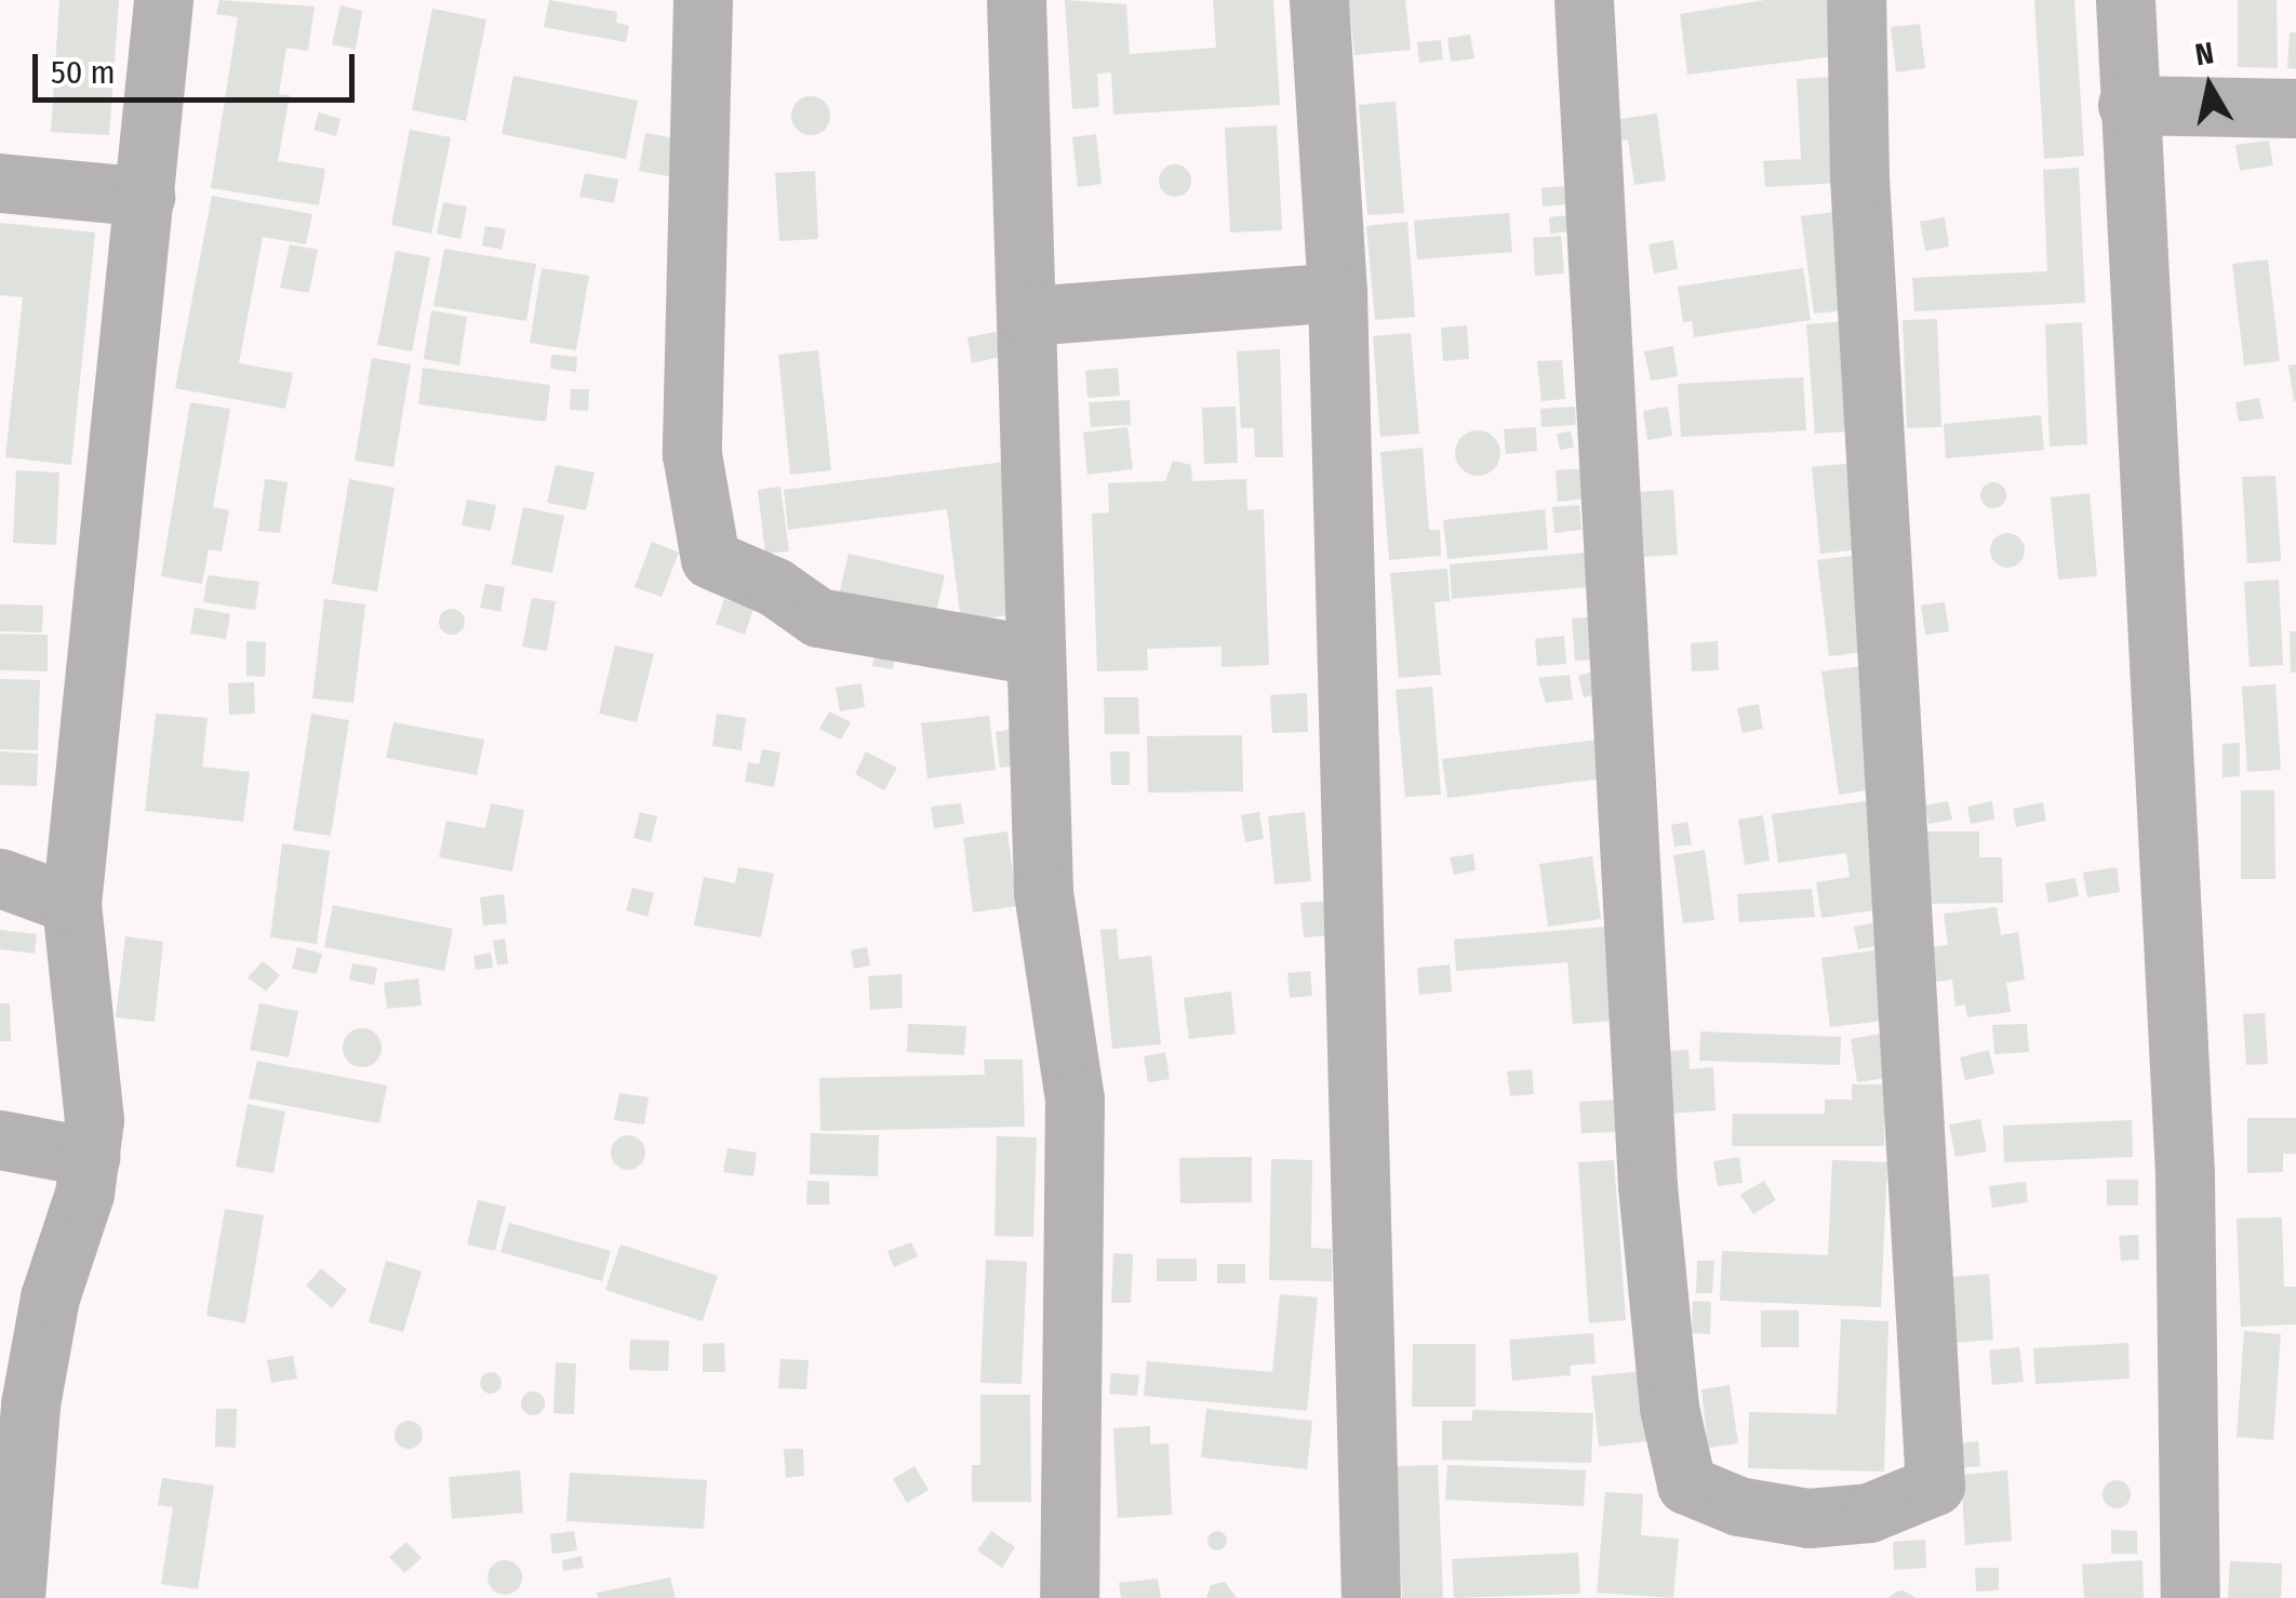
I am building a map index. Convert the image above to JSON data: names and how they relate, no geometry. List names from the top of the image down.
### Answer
{
  "scale_bar": "50 m",
  "north": "top"
}
